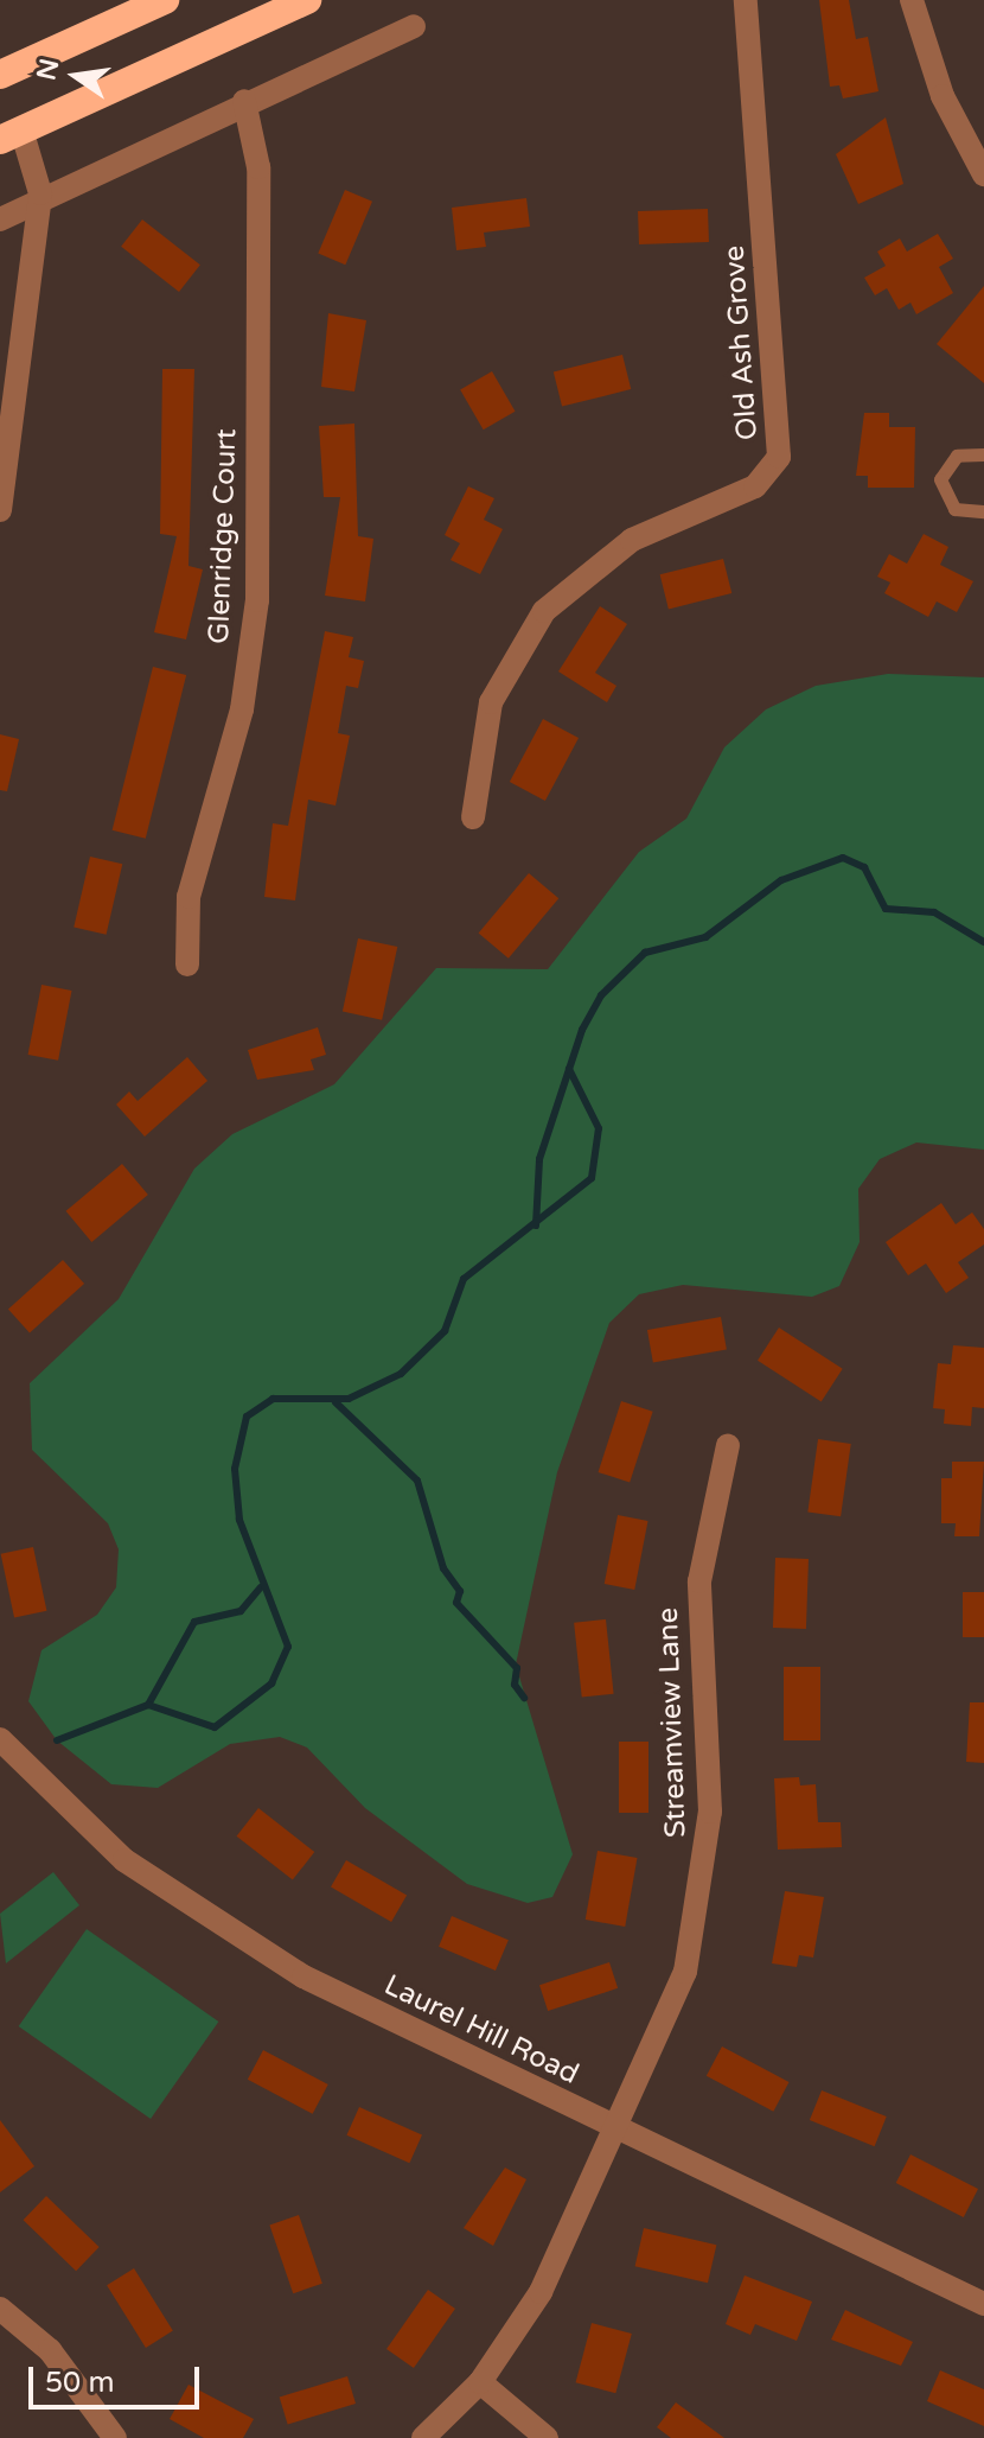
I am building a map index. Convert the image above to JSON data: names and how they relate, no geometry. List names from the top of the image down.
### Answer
{
  "streets": {
    "street": [
      "Old Ash Grove",
      "Glenridge Court",
      "Streamview Lane",
      "Laurel Hill Road"
    ]
  },
  "crossings": [
    ["Streamview Lane", "Laurel Hill Road"]
  ],
  "scale_bar": "50 m",
  "north": "left"
}
